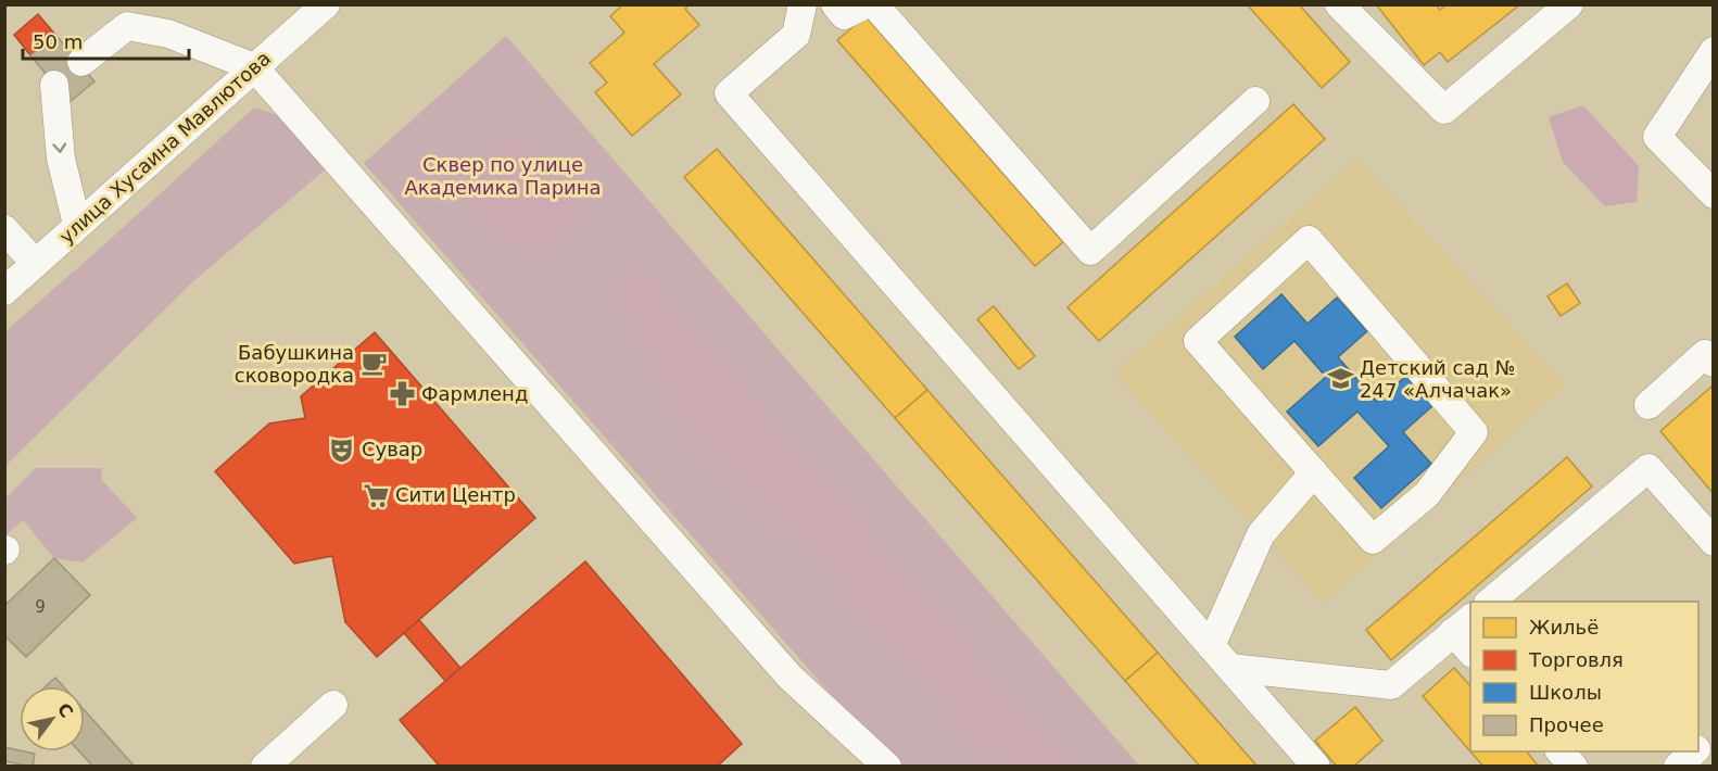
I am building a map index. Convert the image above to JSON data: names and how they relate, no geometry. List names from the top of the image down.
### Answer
{
  "streets": {
    "street": ["улица Хусаина Мавлютова"]
  },
  "parks": ["Сквер по улице Академика Парина"],
  "places": {
    "cafe": ["Бабушкина сковородка"],
    "school or university": ["Детский сад № 247 «Алчачак»"],
    "pharmacy": ["Фармленд"],
    "theatre": ["Сувар"],
    "supermarket": ["Сити Центр"]
  },
  "house_numbers": ["9"],
  "legend": [
    "Жильё",
    "Торговля",
    "Школы",
    "Прочее"
  ],
  "scale_bar": "50 m",
  "north": "top right"
}
